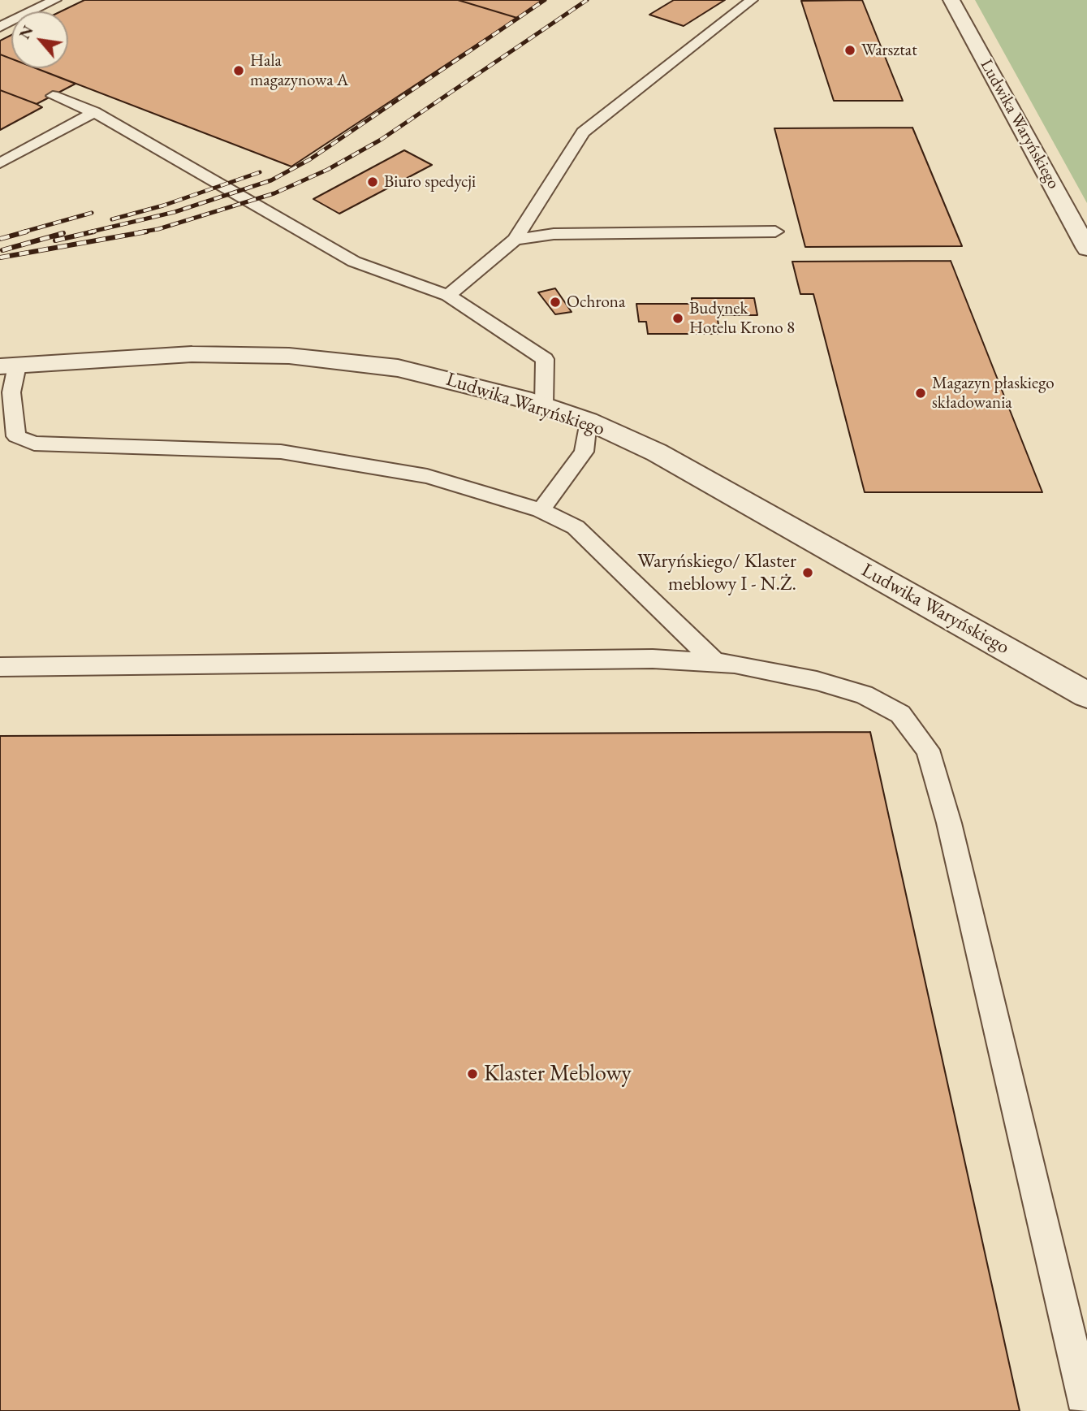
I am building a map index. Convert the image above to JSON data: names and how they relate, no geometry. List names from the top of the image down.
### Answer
{
  "streets": {
    "street": ["Ludwika Waryńskiego"]
  },
  "places": [
    "Warsztat",
    "Hala magazynowa A",
    "Biuro spedycji",
    "Ochrona",
    "Budynek Hotelu Krono 8",
    "Magazyn płaskiego składowania",
    "Waryńskiego/ Klaster meblowy I - N.Ż.",
    "Klaster Meblowy"
  ],
  "north": "top left"
}
